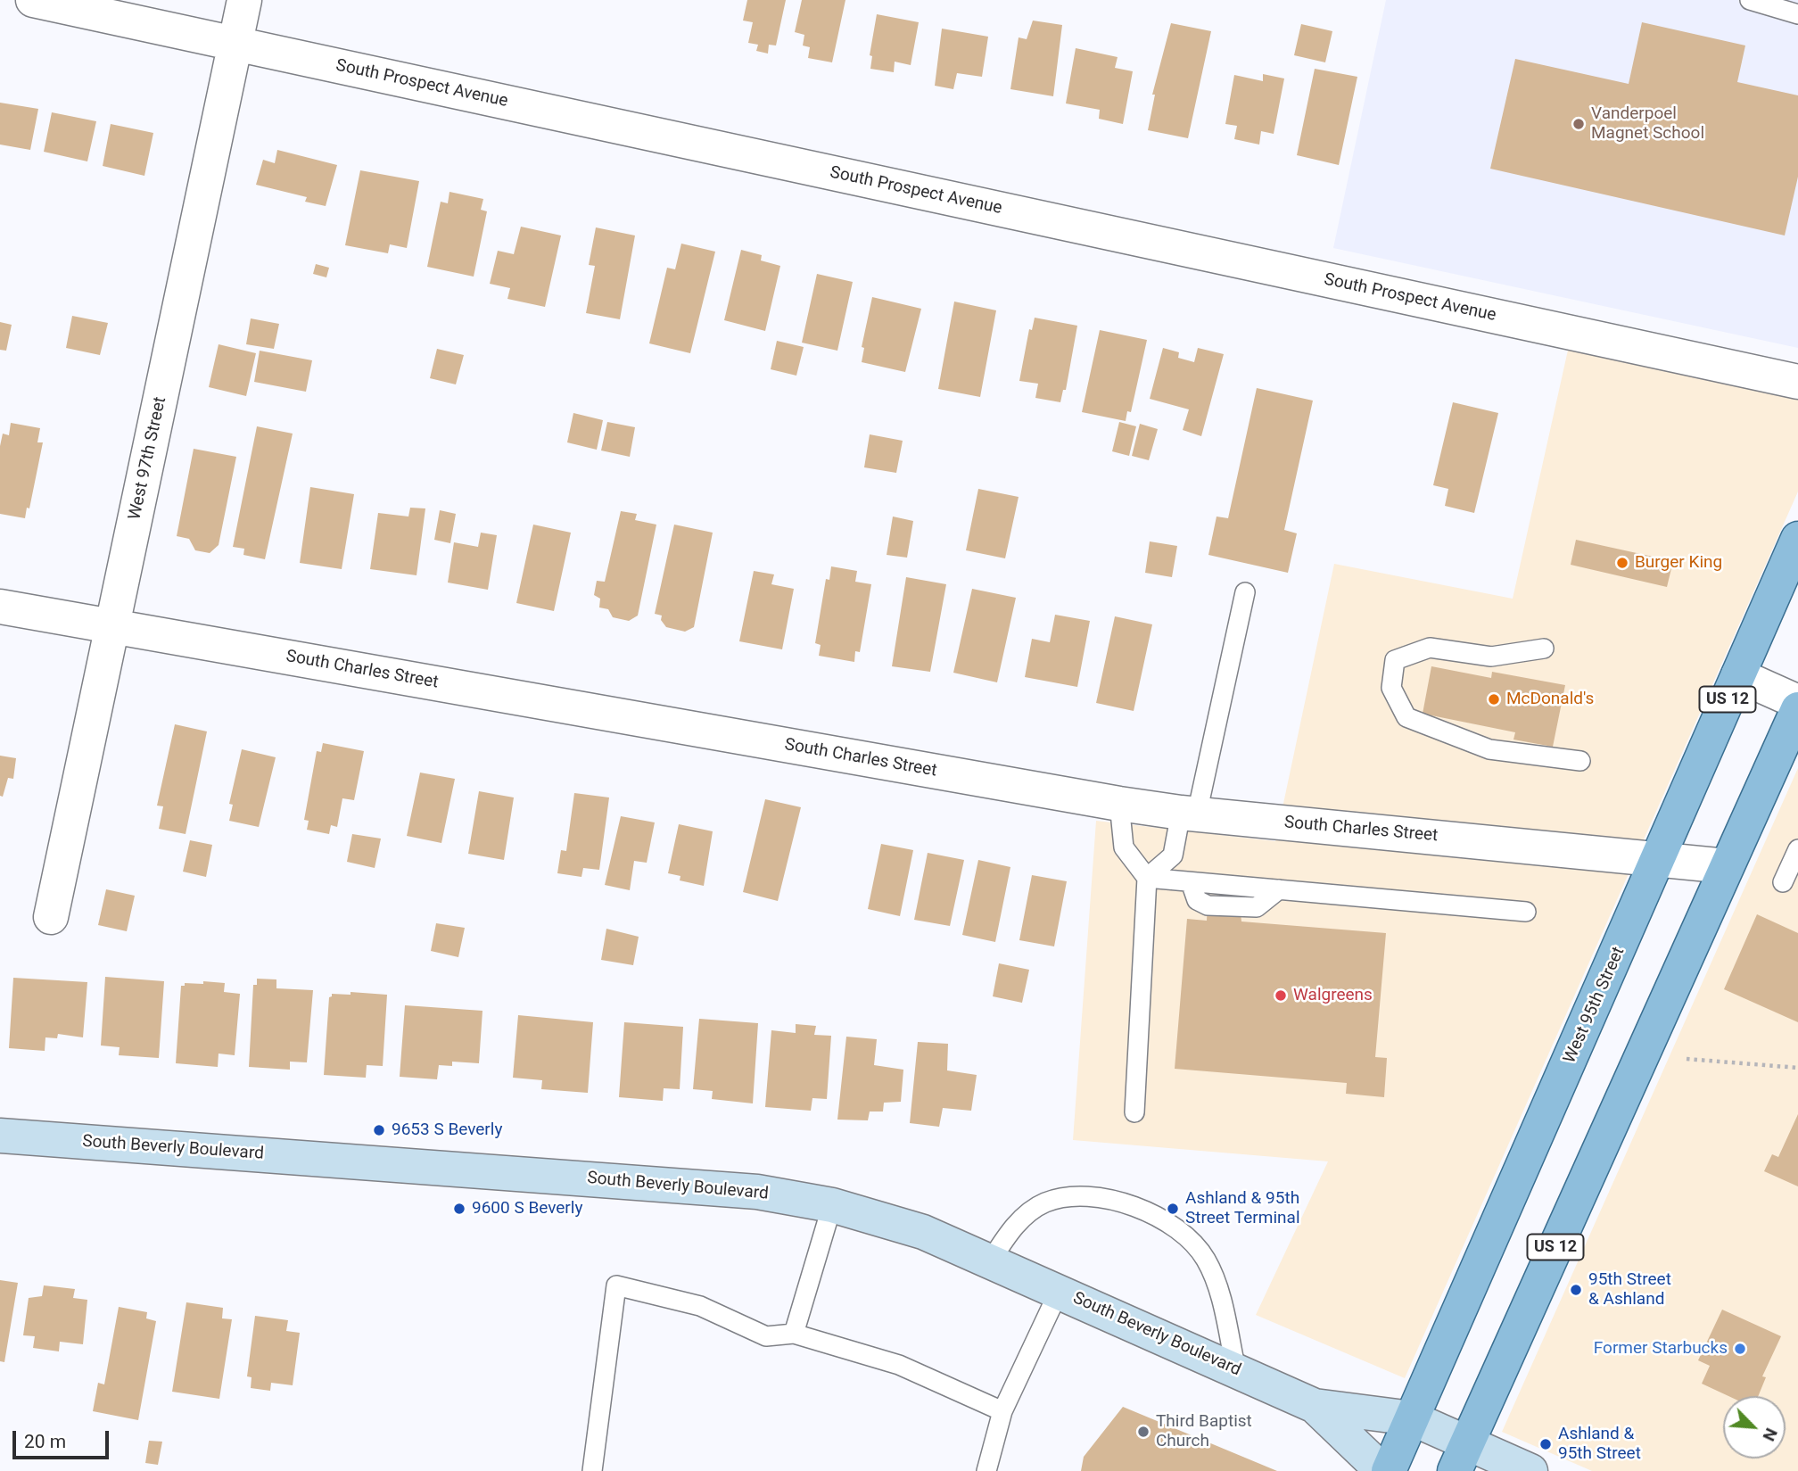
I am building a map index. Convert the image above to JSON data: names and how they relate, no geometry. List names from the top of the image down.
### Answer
{
  "streets": {
    "main road": ["US 12", "West 95th Street", "South Beverly Boulevard"],
    "street": ["South Prospect Avenue", "West 97th Street", "South Charles Street"]
  },
  "crossings": [
    ["South Prospect Avenue", "West 97th Street"],
    ["West 97th Street", "South Charles Street"],
    ["South Charles Street", "US 12"],
    ["South Charles Street", "West 95th Street"]
  ],
  "places": [
    "Vanderpoel Magnet School",
    "Burger King",
    "McDonald's",
    "Walgreens",
    "9653 S Beverly",
    "9600 S Beverly",
    "Ashland & 95th Street Terminal",
    "95th Street & Ashland",
    "Former Starbucks",
    "Third Baptist Church",
    "Ashland & 95th Street"
  ],
  "scale_bar": "20 m",
  "north": "bottom right"
}
